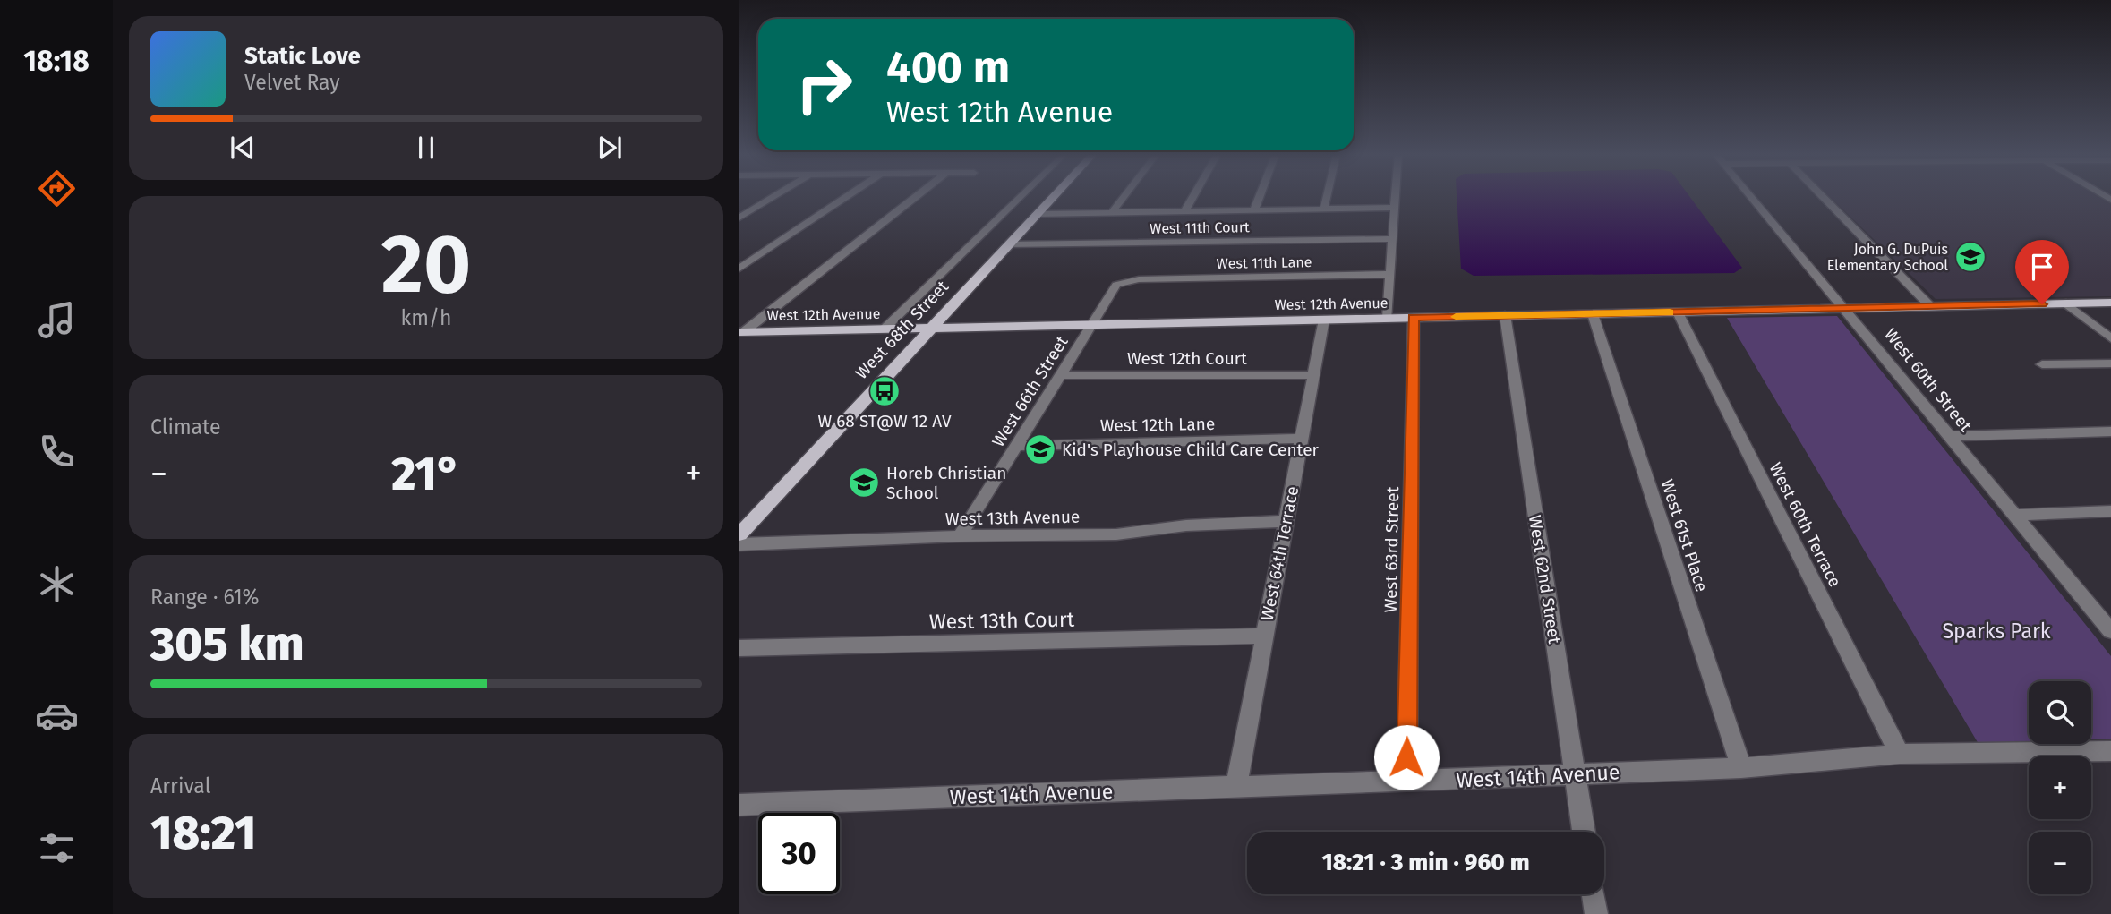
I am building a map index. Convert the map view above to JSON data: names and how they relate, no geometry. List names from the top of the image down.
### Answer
{
  "streets": {
    "main road": ["West 12th Avenue", "West 68th Street"],
    "street": [
      "West 11th Court",
      "West 11th Lane",
      "West 12th Court",
      "West 60th Street",
      "West 66th Street",
      "West 12th Lane",
      "West 13th Avenue",
      "West 60th Terrace",
      "West 61st Place",
      "West 63rd Street",
      "West 64th Terrace",
      "West 62nd Street",
      "West 13th Court",
      "West 14th Avenue"
    ]
  },
  "crossings": [
    ["West 11th Court", "West 68th Street"],
    ["West 11th Lane", "West 66th Street"],
    ["West 12th Avenue", "West 68th Street"],
    ["West 12th Avenue", "West 60th Street"],
    ["West 12th Avenue", "West 66th Street"],
    ["West 12th Avenue", "West 60th Terrace"],
    ["West 12th Avenue", "West 61st Place"],
    ["West 12th Avenue", "West 63rd Street"],
    ["West 12th Avenue", "West 64th Terrace"],
    ["West 12th Avenue", "West 62nd Street"],
    ["West 12th Court", "West 66th Street"],
    ["West 12th Court", "West 64th Terrace"],
    ["West 66th Street", "West 12th Lane"],
    ["West 66th Street", "West 13th Avenue"],
    ["West 12th Lane", "West 64th Terrace"],
    ["West 13th Avenue", "West 64th Terrace"],
    ["West 60th Terrace", "West 14th Avenue"],
    ["West 61st Place", "West 14th Avenue"],
    ["West 63rd Street", "West 14th Avenue"],
    ["West 64th Terrace", "West 13th Court"],
    ["West 64th Terrace", "West 14th Avenue"],
    ["West 62nd Street", "West 14th Avenue"]
  ],
  "parks": ["Sparks Park"],
  "places": {
    "school or university": ["John G. DuPuis Elementary School", "Kid's Playhouse Child Care Center", "Horeb Christian School"],
    "bus stop": ["W 68 ST@W 12 AV"]
  },
  "page": {
    "tabs": "18:18",
    "turn": ["400 m", "West 12th Avenue"],
    "song": ["Static Love", "Velvet Ray"],
    "tile": [
      ["20", "km/h"],
      "Climate",
      ["Range · 61%", "305 km"],
      ["Arrival", "18:21"]
    ],
    "heat": ["−", "21°", "+"],
    "map_buttons": ["+", "−"],
    "limit": "30",
    "trip": "18:21 · 3 min · 960 m"
  }
}
